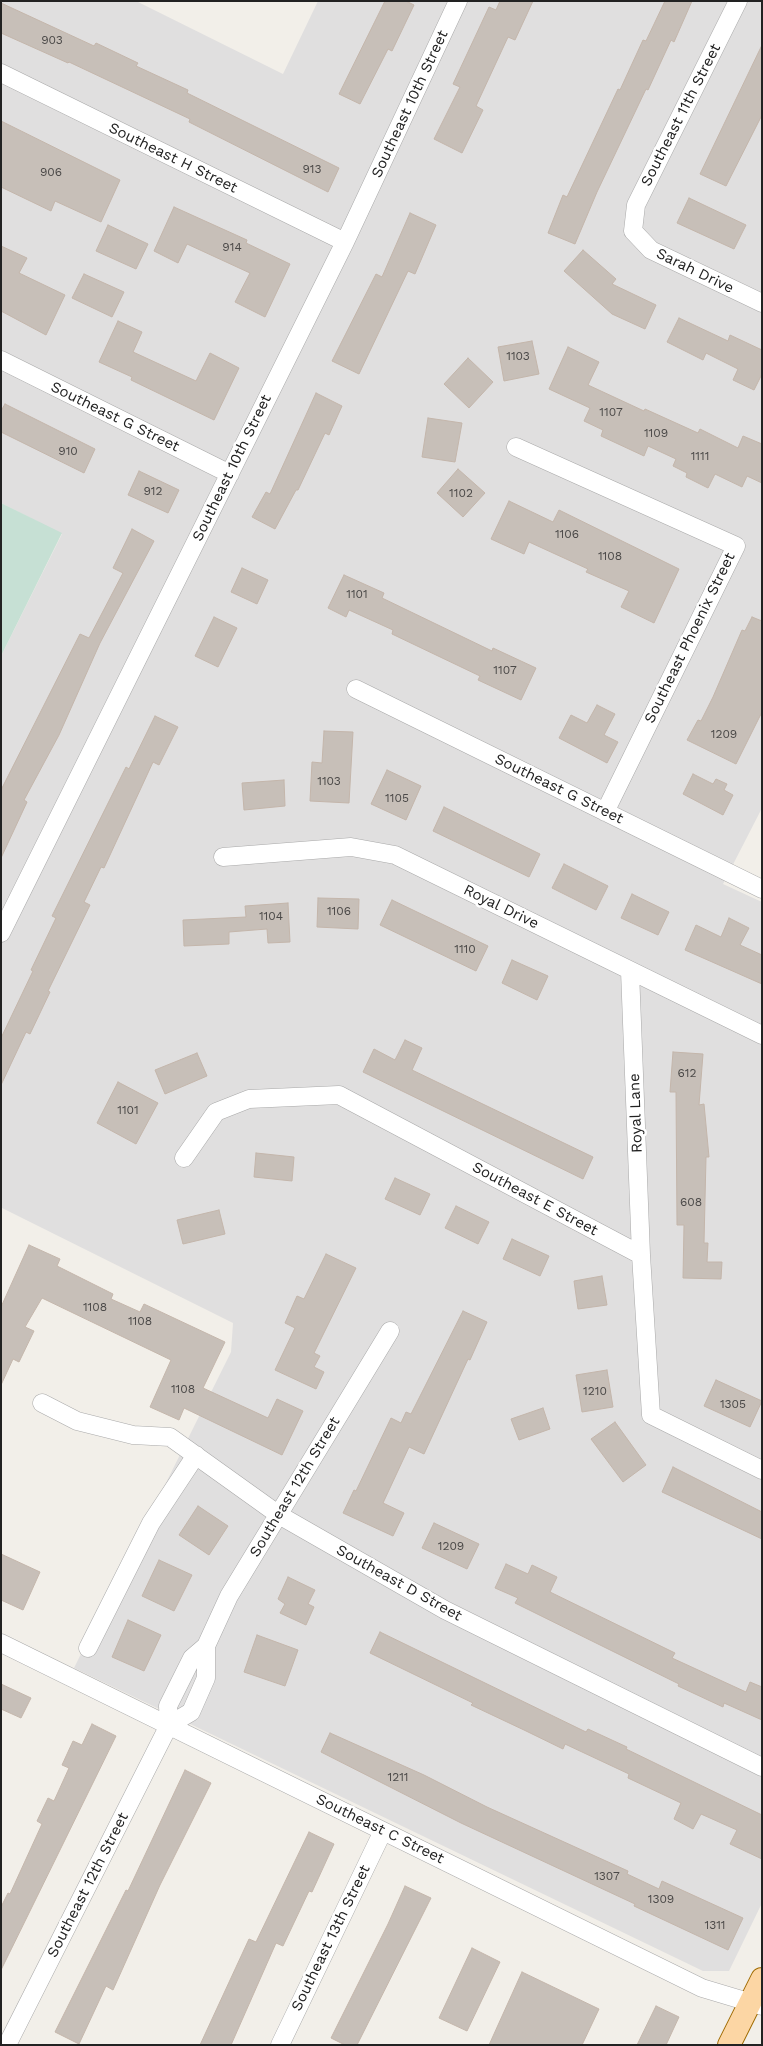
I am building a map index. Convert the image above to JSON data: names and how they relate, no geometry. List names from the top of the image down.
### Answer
{
  "streets": {
    "street": [
      "Southeast 10th Street",
      "Southeast 11th Street",
      "Southeast H Street",
      "Sarah Drive",
      "Southeast G Street",
      "Southeast Phoenix Street",
      "Royal Drive",
      "Royal Lane",
      "Southeast E Street",
      "Southeast 12th Street",
      "Southeast D Street",
      "Southeast C Street",
      "Southeast 13th Street"
    ]
  },
  "crossings": [
    ["Southeast 10th Street", "Southeast H Street"],
    ["Southeast 10th Street", "Southeast G Street"],
    ["Southeast 11th Street", "Sarah Drive"],
    ["Southeast G Street", "Southeast Phoenix Street"],
    ["Royal Drive", "Royal Lane"],
    ["Royal Lane", "Southeast E Street"],
    ["Southeast 12th Street", "Southeast D Street"],
    ["Southeast 12th Street", "Southeast C Street"],
    ["Southeast C Street", "Southeast 13th Street"]
  ],
  "house_numbers": [
    "903",
    "913",
    "906",
    "914",
    "1103",
    "1107",
    "1109",
    "910",
    "1111",
    "912",
    "1102",
    "1106",
    "1108",
    "1101",
    "1107",
    "1209",
    "1103",
    "1105",
    "1106",
    "1104",
    "1110",
    "612",
    "1101",
    "608",
    "1108",
    "1108",
    "1108",
    "1210",
    "1305",
    "1209",
    "1211",
    "1307",
    "1309",
    "1311"
  ]
}
